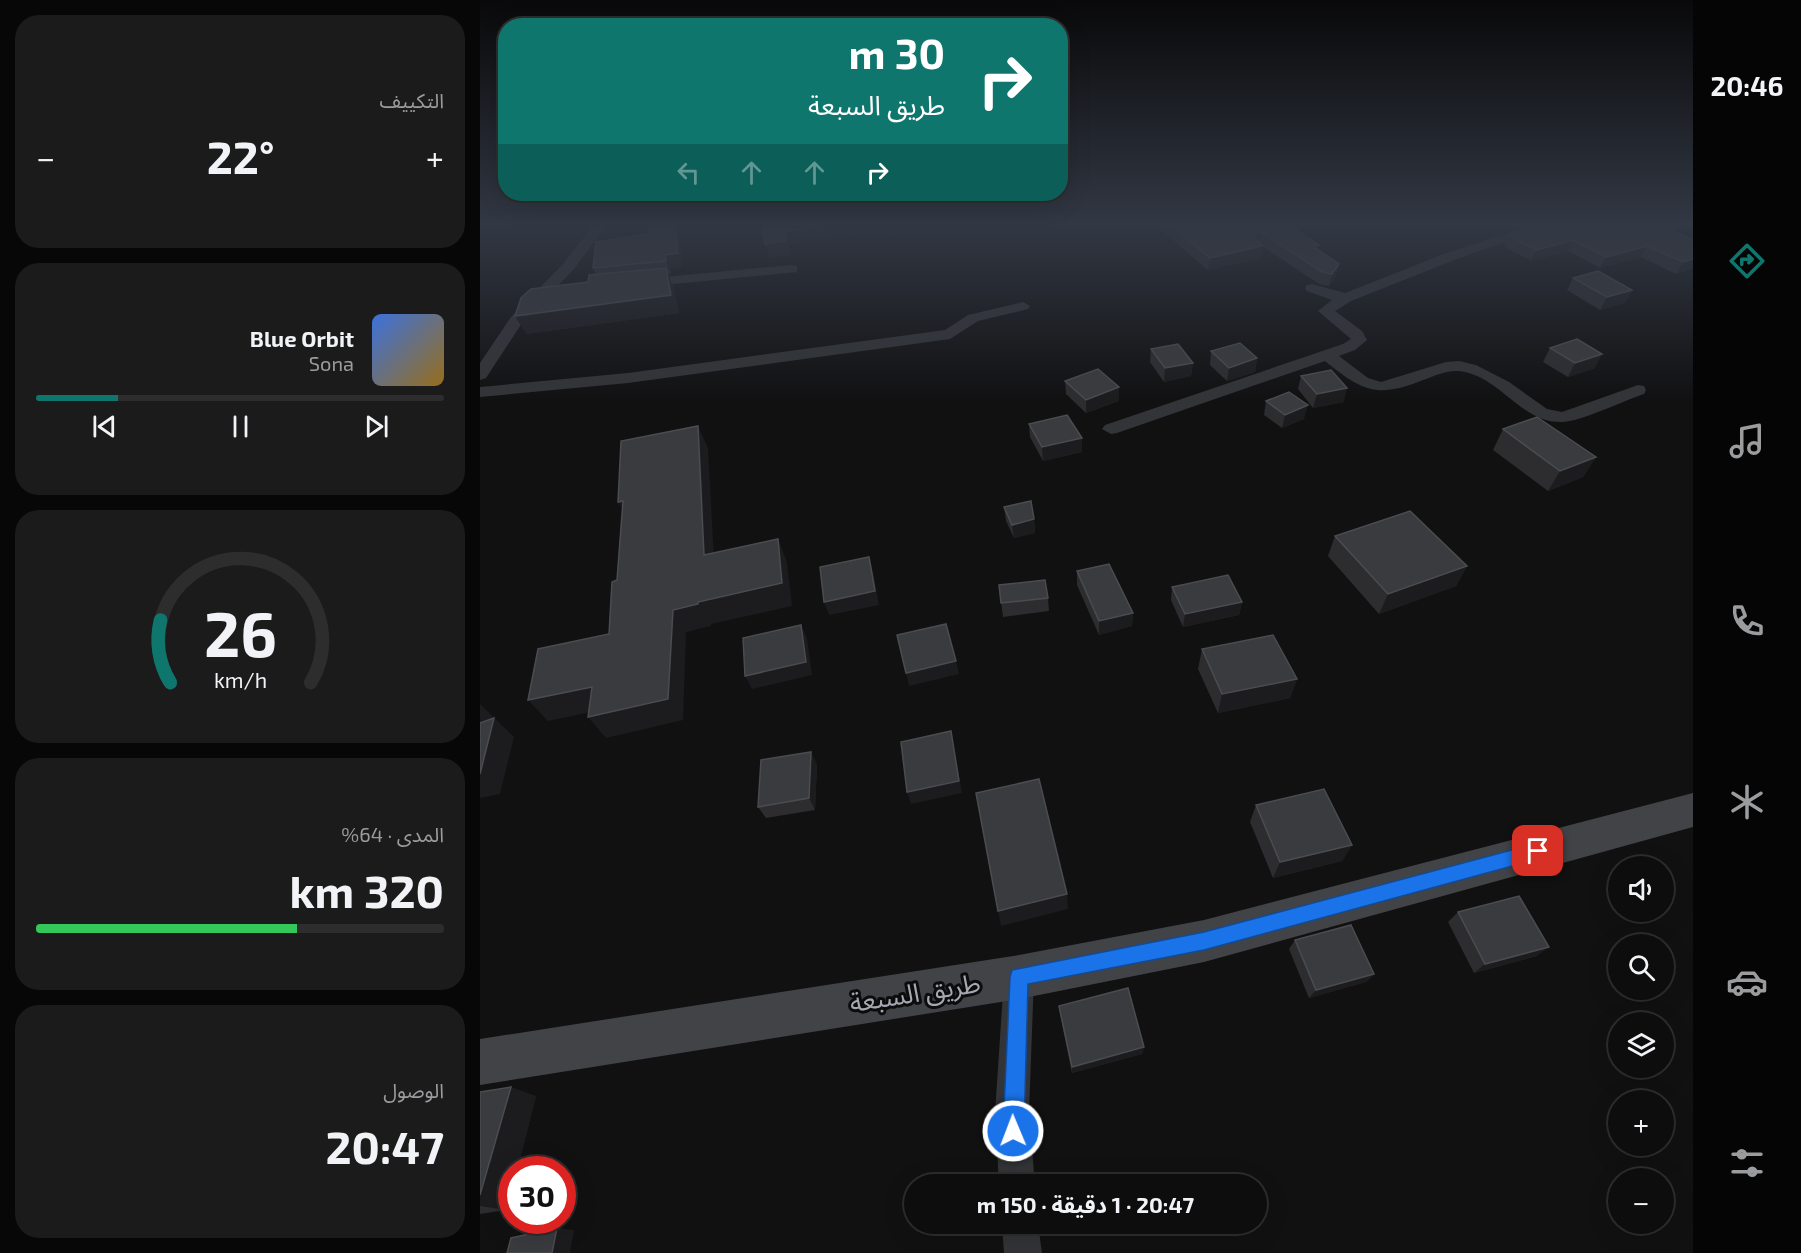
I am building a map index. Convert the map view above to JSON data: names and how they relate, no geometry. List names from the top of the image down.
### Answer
{
  "streets": {
    "street": ["طريق السبعة"]
  },
  "page": {
    "tabs": "20:46",
    "tile": [
      "التكييف",
      ["المدى · 64%", "320 km"],
      ["الوصول", "20:47"]
    ],
    "turn": ["30 m", "طريق السبعة"],
    "heat": ["−", "22°", "+"],
    "song": ["Blue Orbit", "Sona"],
    "map_buttons": ["+", "−"],
    "limit": "30",
    "trip": "20:47 · 1 دقيقة · 150 m",
    "gauge": ["26", "km/h"]
  }
}
